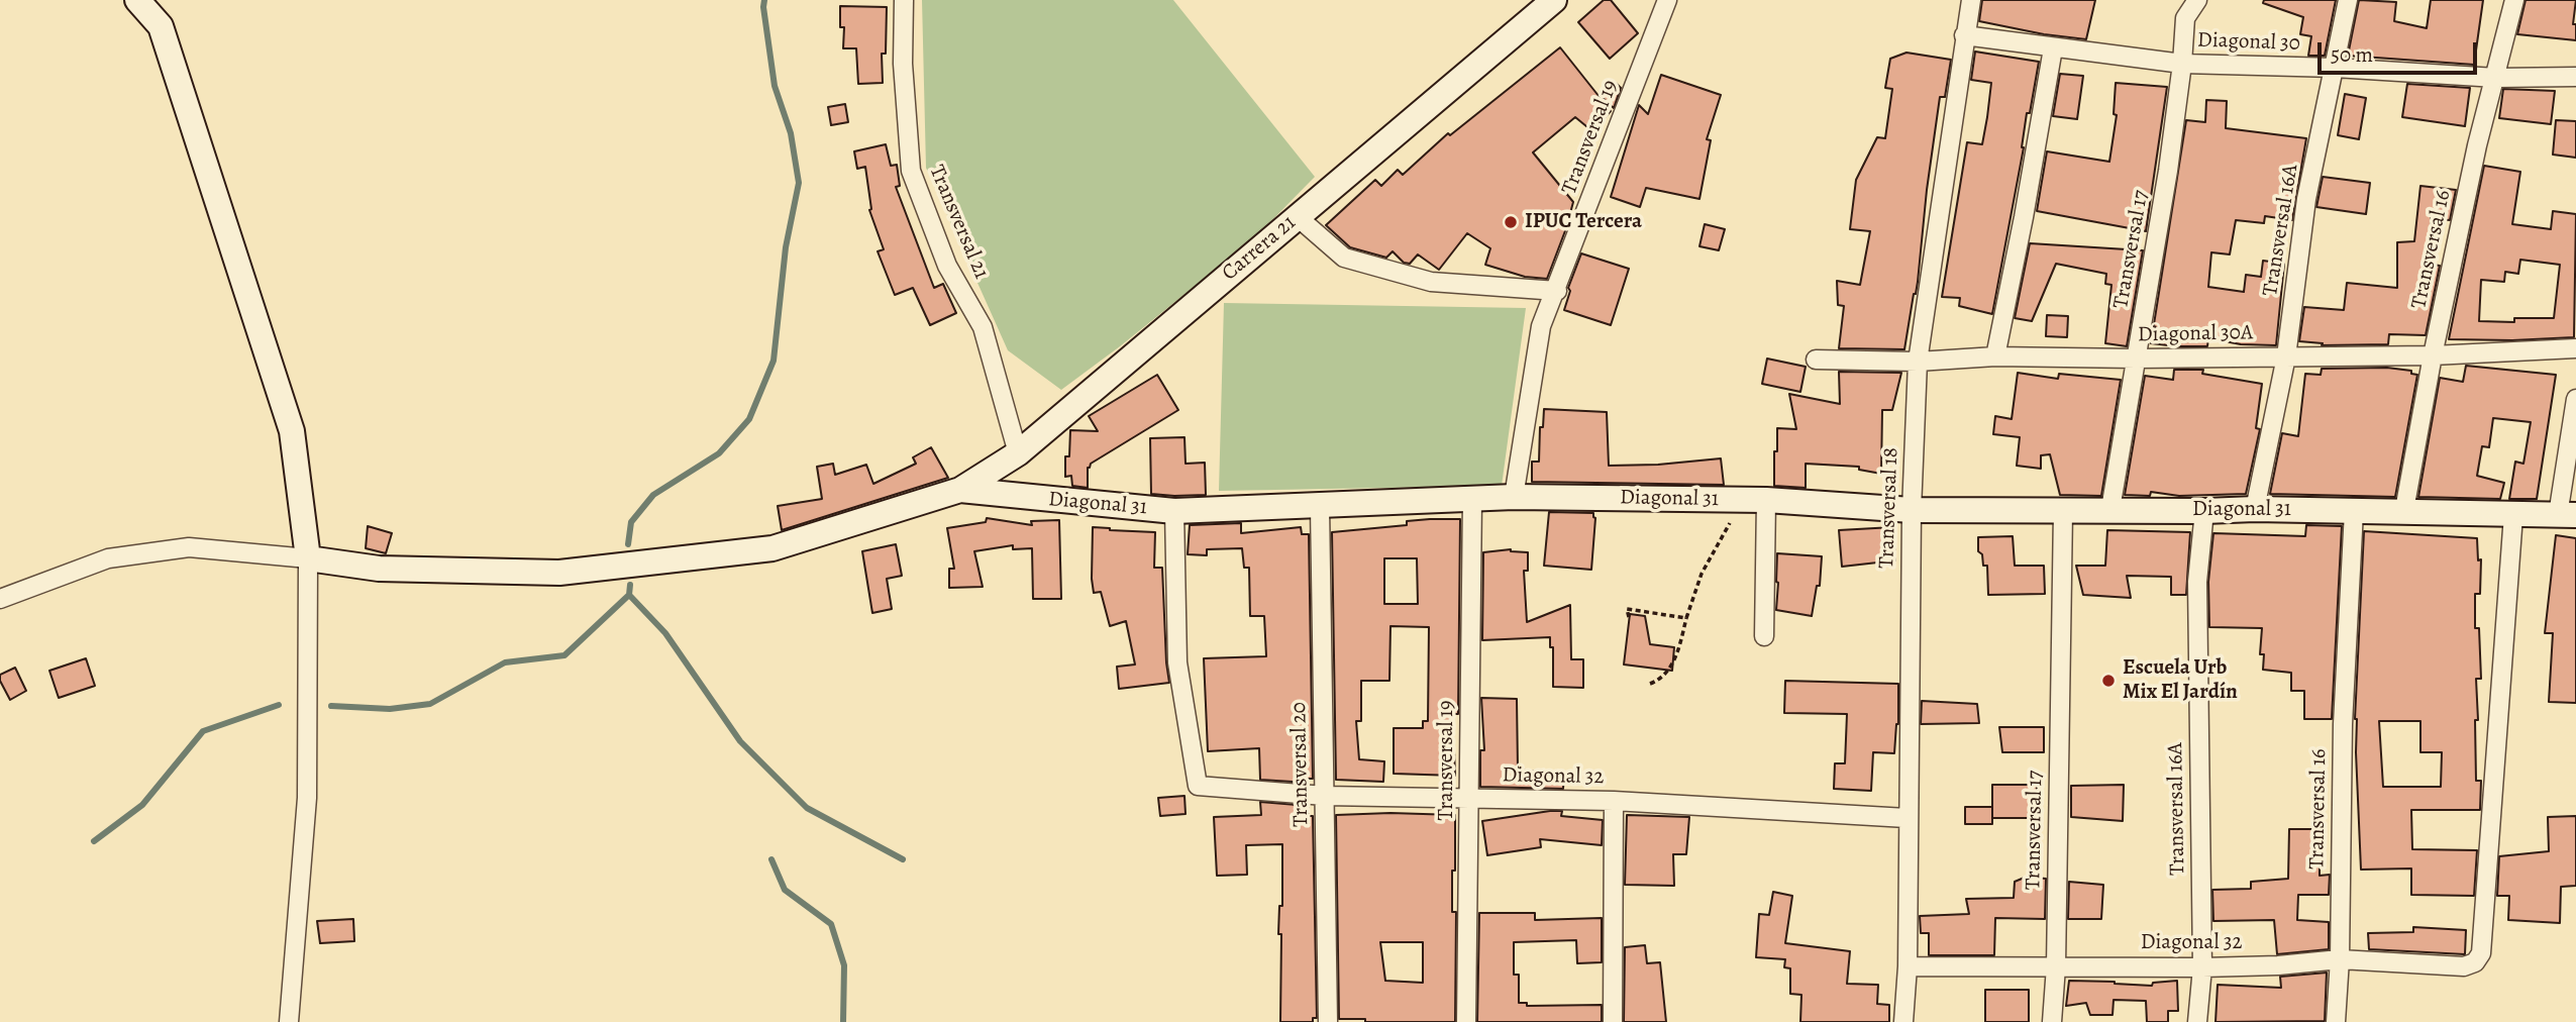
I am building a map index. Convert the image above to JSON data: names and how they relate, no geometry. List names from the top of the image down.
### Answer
{
  "streets": {
    "street": [
      "Diagonal 30",
      "Transversal 19",
      "Transversal 21",
      "Transversal 16A",
      "Carrera 21",
      "Transversal 17",
      "Transversal 16",
      "Diagonal 30A",
      "Diagonal 31",
      "Transversal 18",
      "Transversal 20",
      "Diagonal 32"
    ]
  },
  "crossings": [
    ["Diagonal 30", "Transversal 16A"],
    ["Diagonal 30", "Transversal 17"],
    ["Diagonal 30", "Transversal 16"],
    ["Diagonal 30", "Transversal 18"],
    ["Transversal 19", "Diagonal 31"],
    ["Transversal 19", "Diagonal 32"],
    ["Transversal 21", "Carrera 21"],
    ["Transversal 16A", "Diagonal 30A"],
    ["Transversal 16A", "Diagonal 31"],
    ["Transversal 16A", "Diagonal 32"],
    ["Carrera 21", "Diagonal 31"],
    ["Transversal 17", "Diagonal 30A"],
    ["Transversal 17", "Diagonal 31"],
    ["Transversal 17", "Diagonal 32"],
    ["Transversal 16", "Diagonal 30A"],
    ["Transversal 16", "Diagonal 31"],
    ["Transversal 16", "Diagonal 32"],
    ["Diagonal 30A", "Transversal 18"],
    ["Diagonal 31", "Transversal 18"],
    ["Diagonal 31", "Transversal 20"],
    ["Diagonal 31", "Diagonal 32"],
    ["Transversal 18", "Diagonal 32"],
    ["Transversal 20", "Diagonal 32"]
  ],
  "places": ["IPUC Tercera", "Escuela Urb Mix El Jardín"],
  "scale_bar": "50 m"
}
